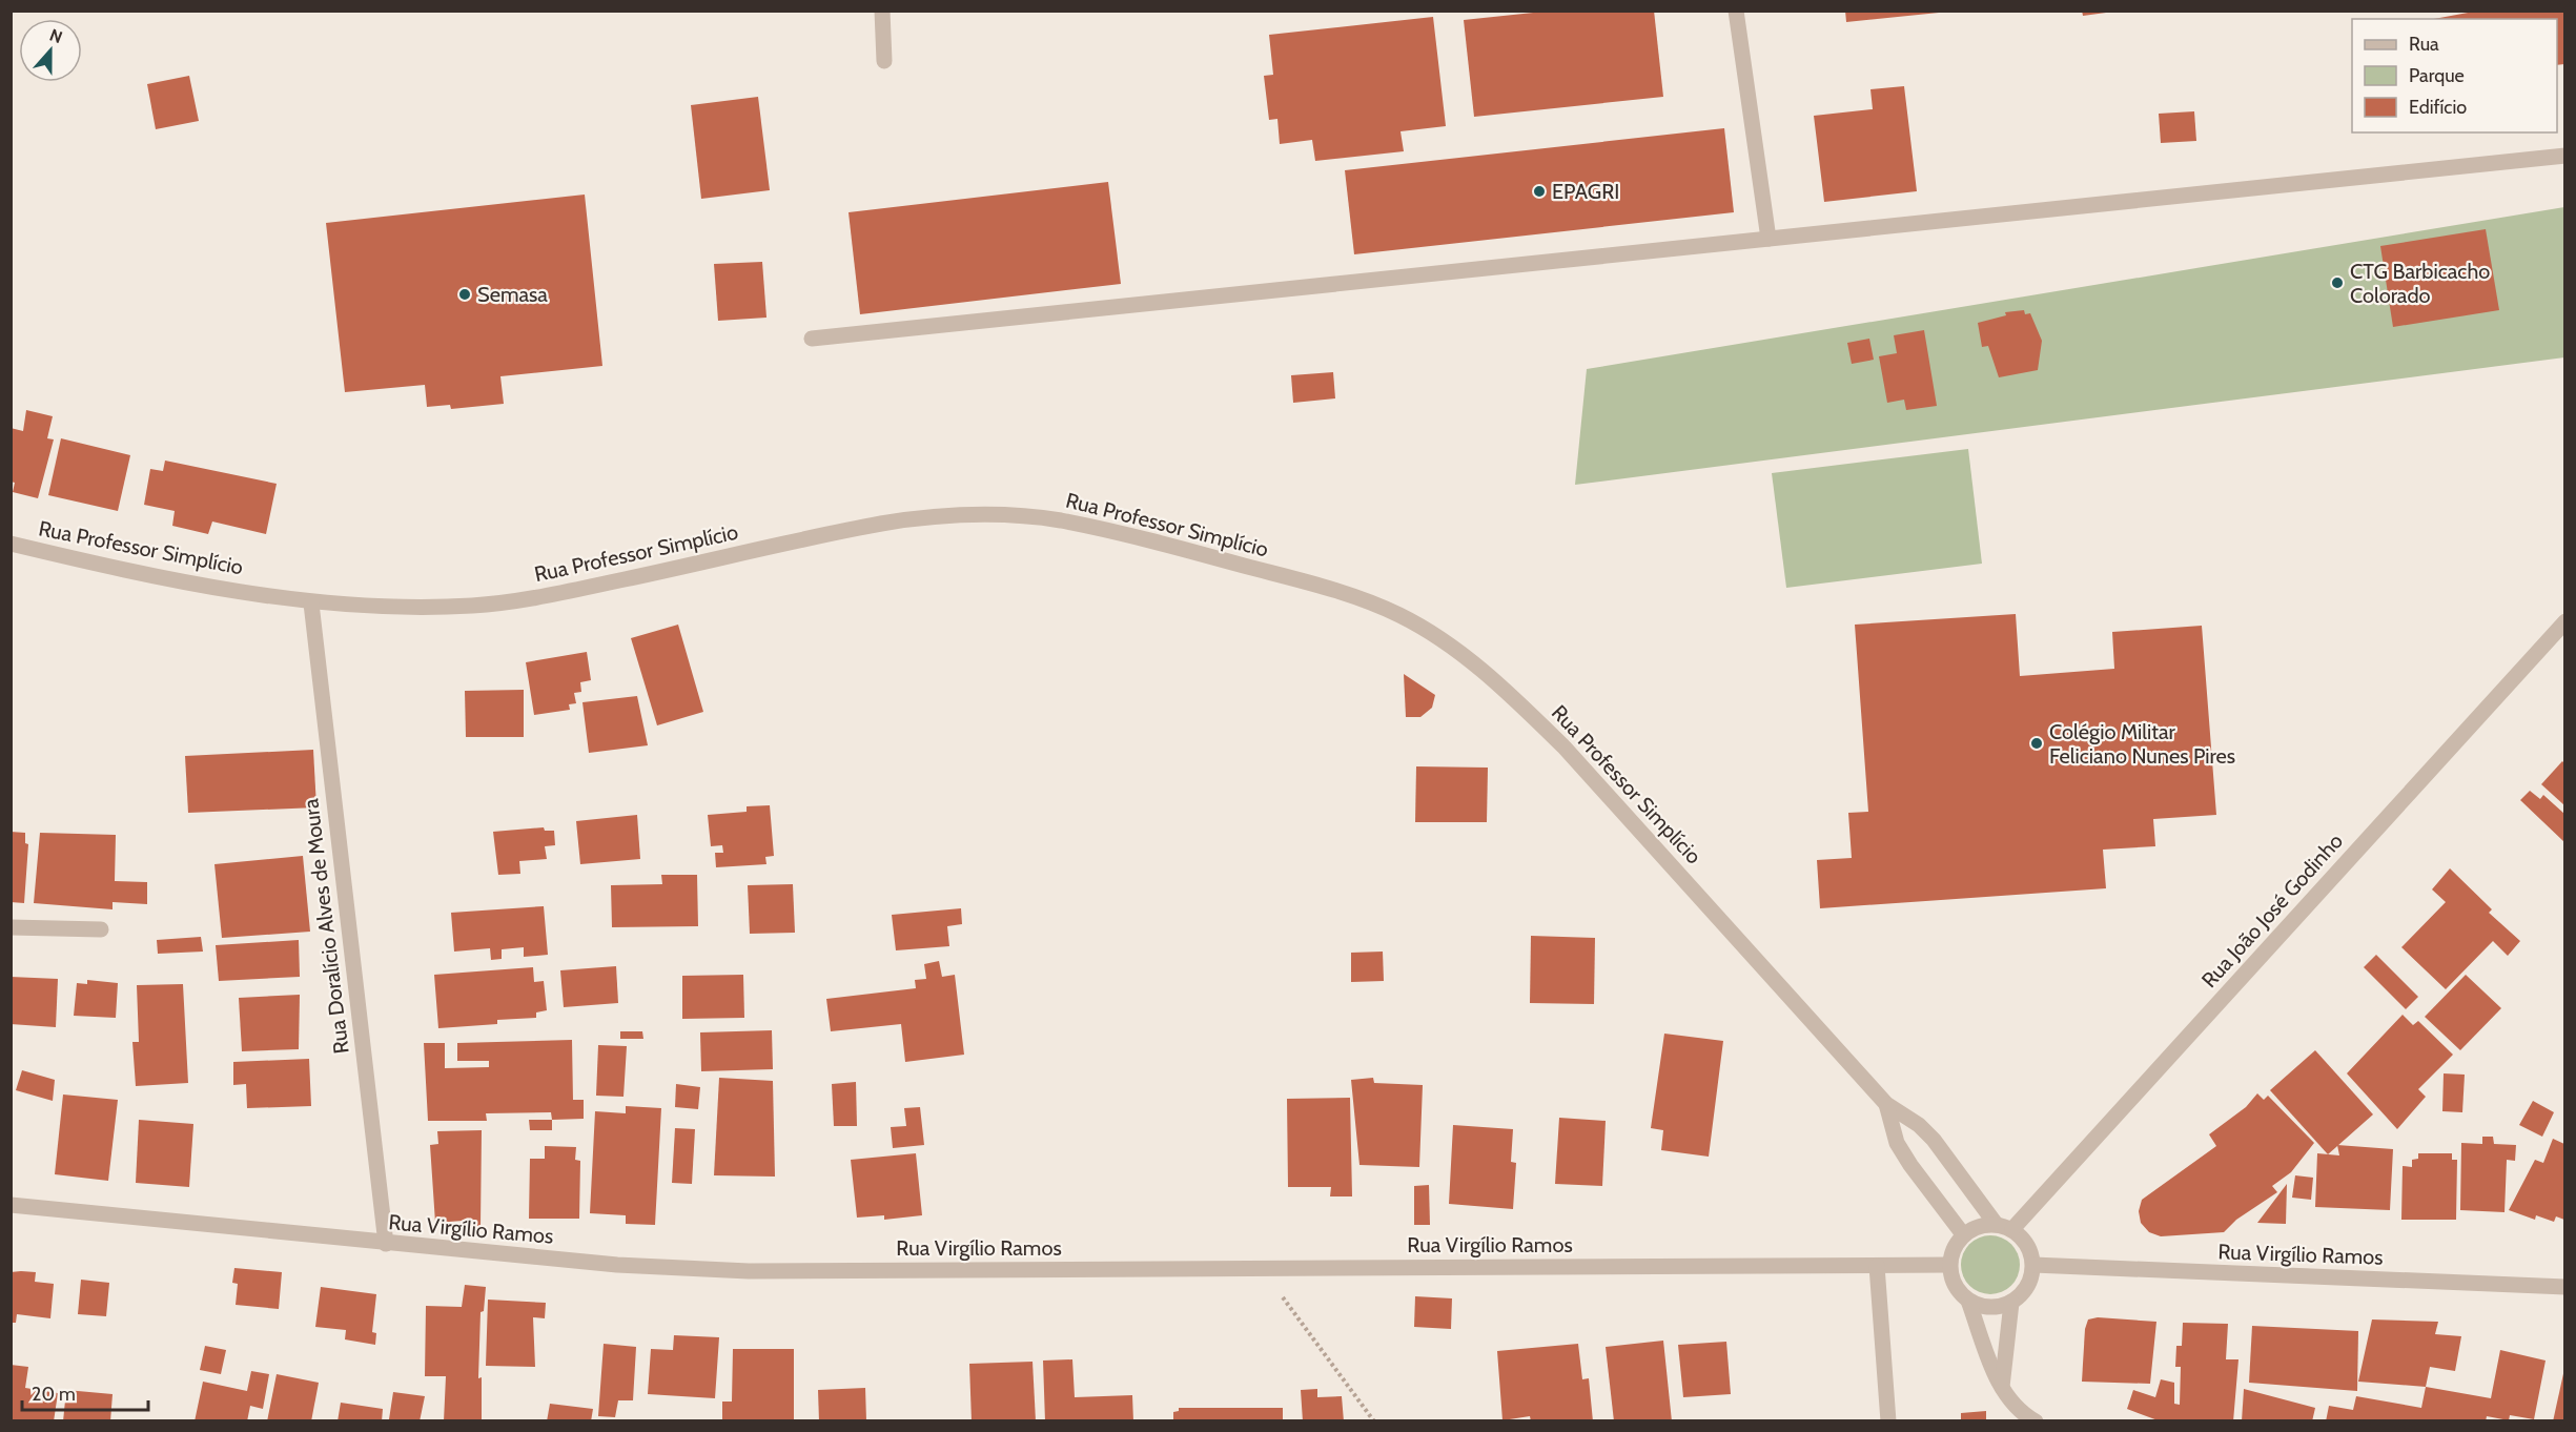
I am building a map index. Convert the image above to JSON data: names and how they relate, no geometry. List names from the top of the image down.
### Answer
{
  "streets": {
    "street": [
      "Rua Professor Simplício",
      "Rua João José Godinho",
      "Rua Doralício Alves de Moura",
      "Rua Virgílio Ramos"
    ]
  },
  "crossings": [
    ["Rua Professor Simplício", "Rua João José Godinho"],
    ["Rua Professor Simplício", "Rua Doralício Alves de Moura"],
    ["Rua Professor Simplício", "Rua Virgílio Ramos"],
    ["Rua João José Godinho", "Rua Virgílio Ramos"],
    ["Rua Doralício Alves de Moura", "Rua Virgílio Ramos"]
  ],
  "places": [
    "EPAGRI",
    "CTG Barbicacho Colorado",
    "Semasa",
    "Colégio Militar Feliciano Nunes Pires"
  ],
  "legend": ["Rua", "Parque", "Edifício"],
  "scale_bar": "20 m",
  "north": "top"
}
